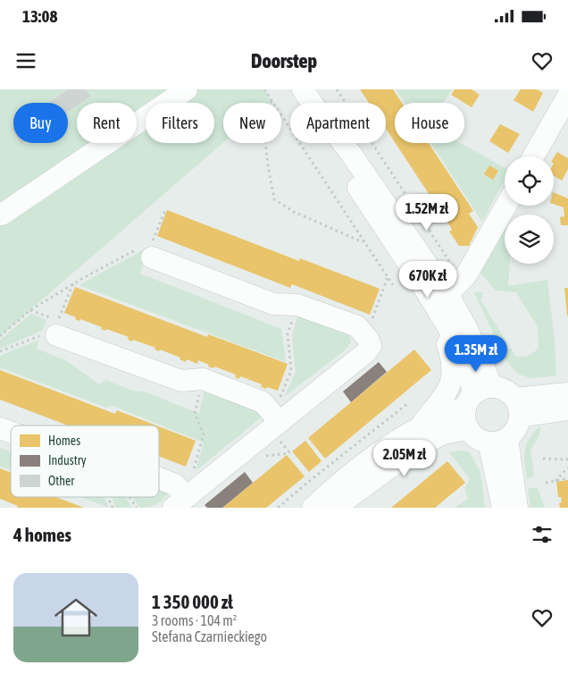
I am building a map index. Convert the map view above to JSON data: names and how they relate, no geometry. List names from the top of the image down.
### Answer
{
  "legend": ["Homes", "Industry", "Other"],
  "page": {
    "status": "13:08",
    "header": "Doorstep",
    "chip": [
      "Buy",
      "Rent",
      "Filters",
      "New",
      "Apartment",
      "House"
    ],
    "price": [
      "1.52M zł",
      "670K zł",
      "1.35M zł",
      "2.05M zł"
    ],
    "heading": "4 homes",
    "list": [
      {
        "name": "1 350 000 zł",
        "note": "3 rooms · 104 m² · Stefana Czarnieckiego"
      }
    ]
  }
}
